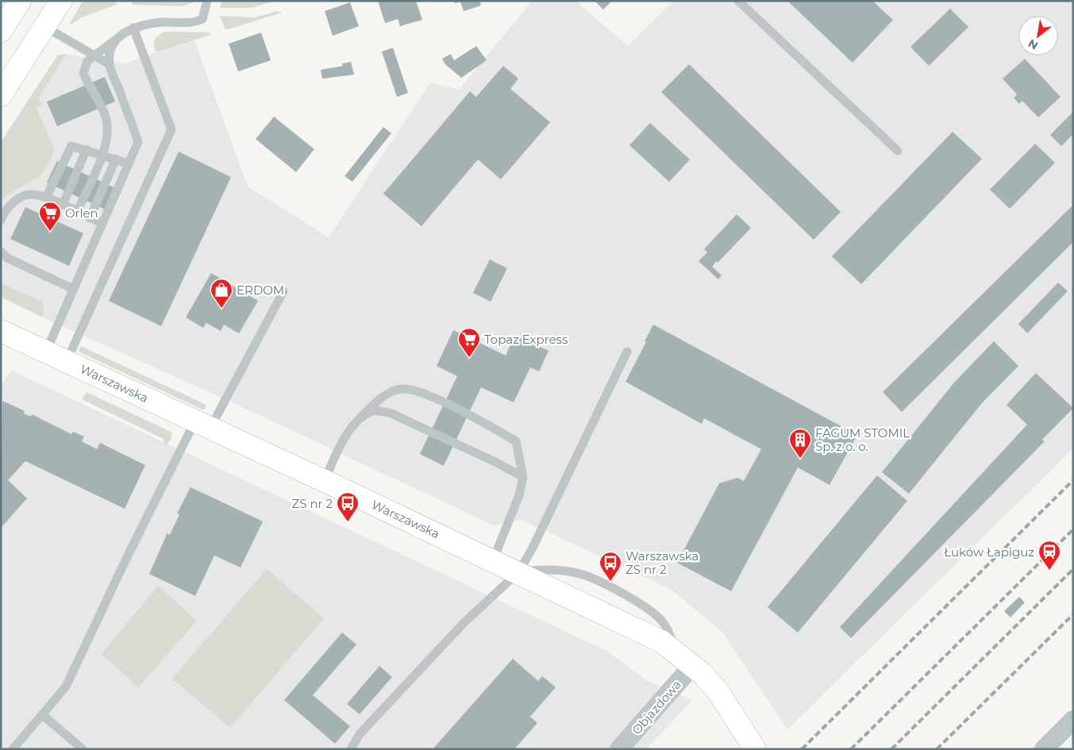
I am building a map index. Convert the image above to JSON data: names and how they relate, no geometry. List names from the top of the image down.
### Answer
{
  "streets": {
    "main road": ["Warszawska"],
    "street": ["Objazdowa"]
  },
  "crossings": [
    ["Warszawska", "Objazdowa"]
  ],
  "places": {
    "supermarket": ["Orlen", "Topaz Express"],
    "shop": ["ERDOM"],
    "building": ["FAGUM STOMIL Sp. z o. o."],
    "bus stop": ["ZS nr 2", "Warszawska ZS nr 2"],
    "station": ["Łuków Łapiguz"]
  },
  "north": "bottom left"
}
